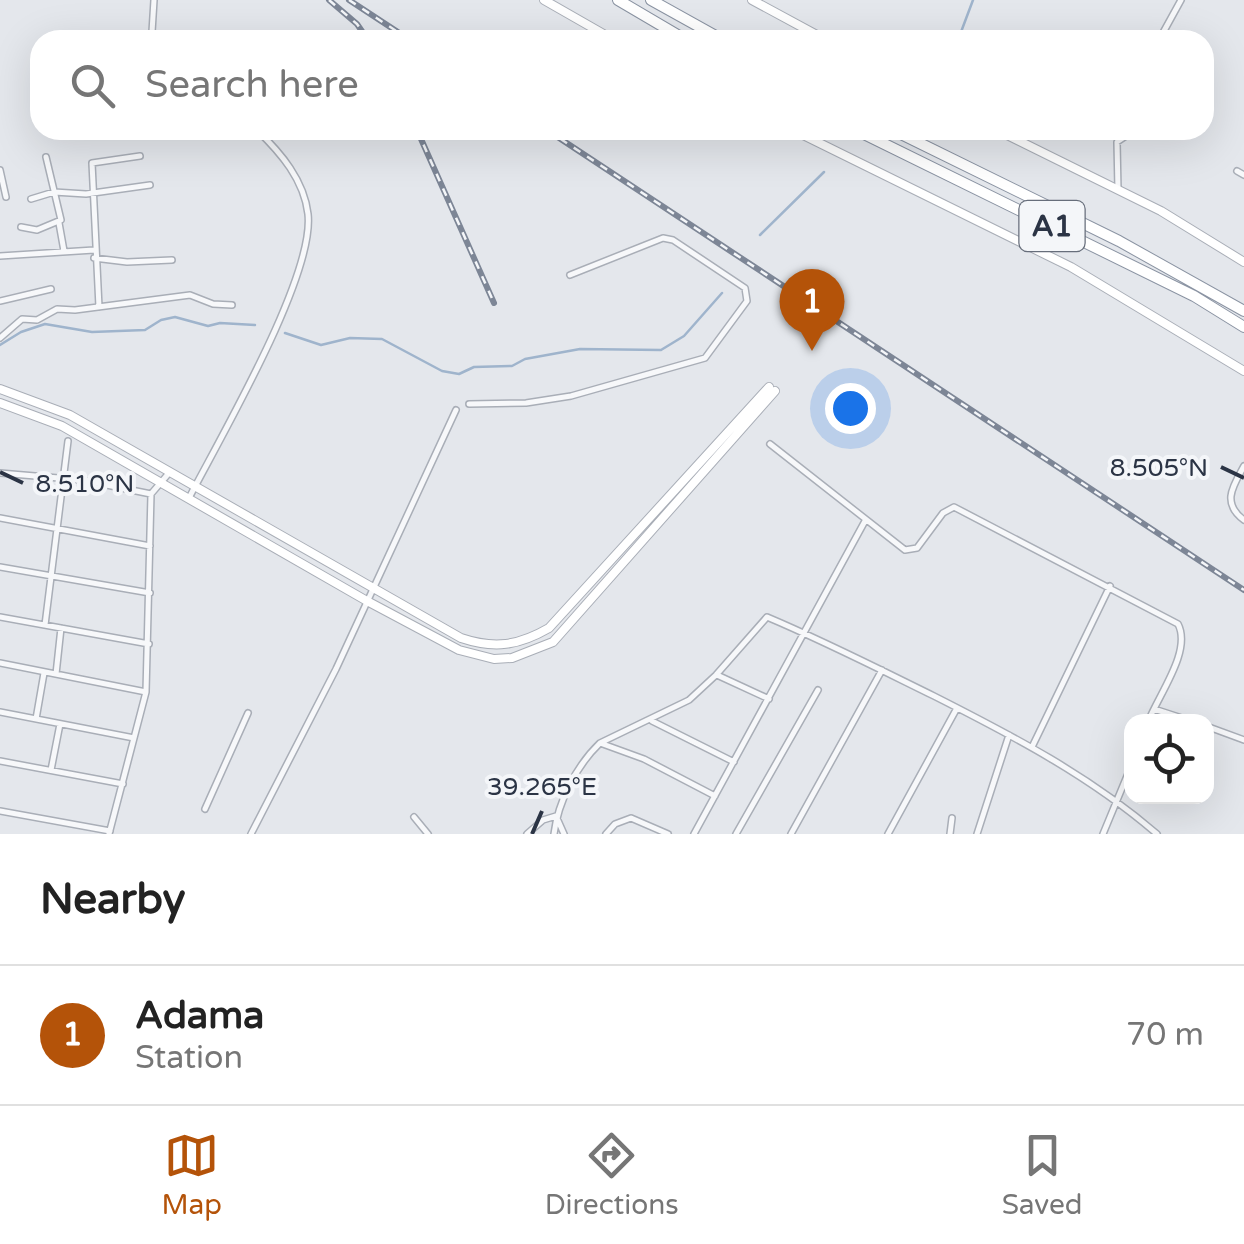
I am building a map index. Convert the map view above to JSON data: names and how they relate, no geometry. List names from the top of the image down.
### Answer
{
  "streets": {
    "highway": ["A1"]
  },
  "page": {
    "search": "Search here",
    "pins": "1",
    "heading": "Nearby",
    "list": [
      {
        "mark": "1",
        "name": "Adama",
        "note": "Station",
        "value": "70 m"
      }
    ],
    "nav": ["Map", "Directions", "Saved"]
  },
  "coordinates": ["8.505°N", "8.510°N", "39.265°E"]
}
